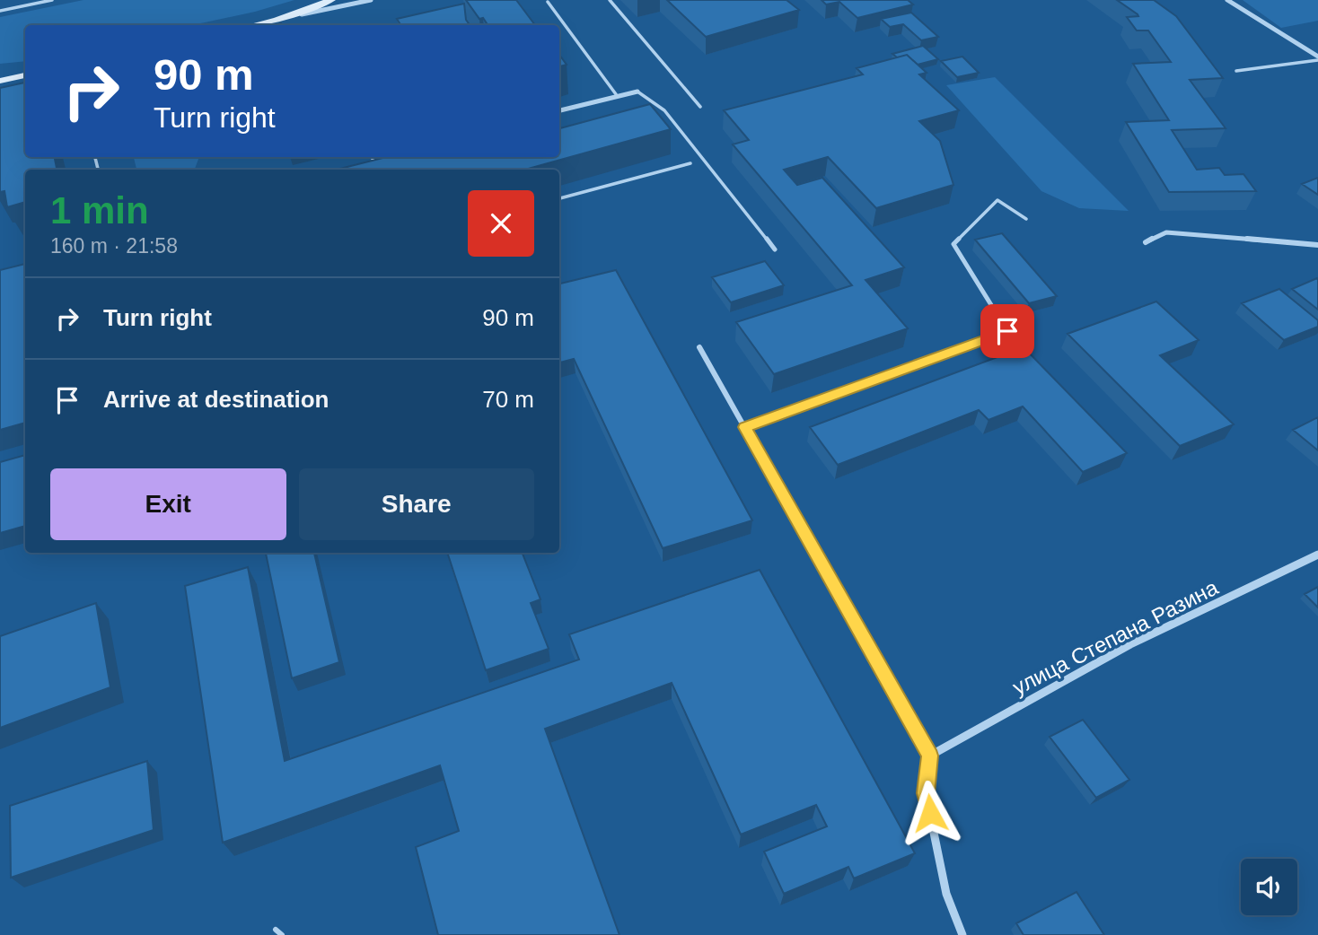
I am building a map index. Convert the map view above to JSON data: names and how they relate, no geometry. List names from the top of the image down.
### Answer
{
  "streets": {
    "street": ["улица Степана Разина"]
  },
  "page": {
    "turn": ["90 m", "Turn right"],
    "heading": ["1 min", "160 m · 21:58"],
    "list": [
      {
        "name": "Turn right",
        "value": "90 m"
      },
      {
        "name": "Arrive at destination",
        "value": "70 m"
      }
    ],
    "buttons": ["Exit", "Share"]
  }
}
